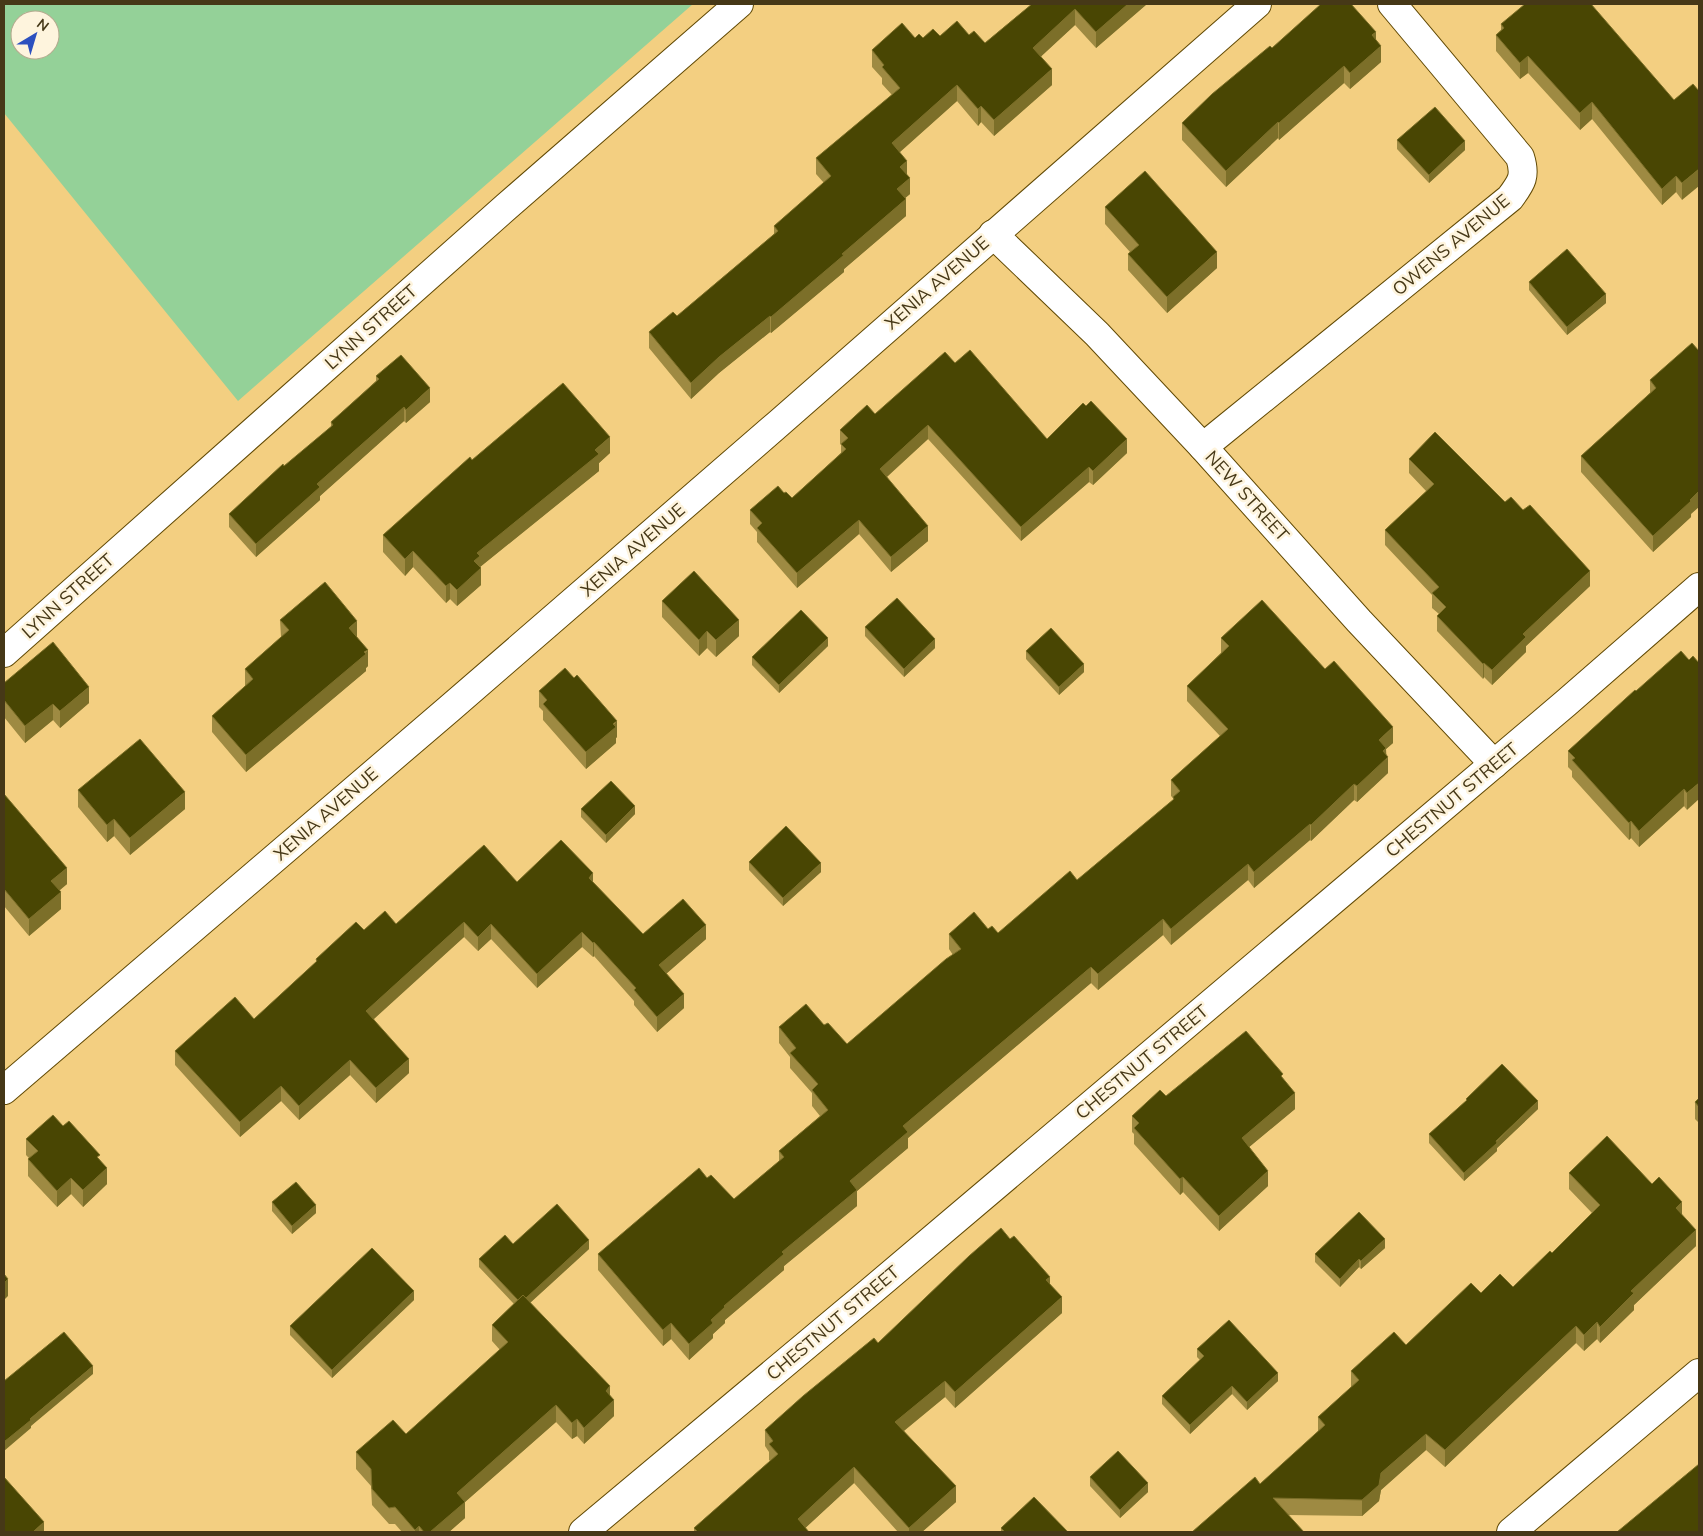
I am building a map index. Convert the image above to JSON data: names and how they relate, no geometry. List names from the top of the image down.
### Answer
{
  "streets": {
    "street": [
      "OWENS AVENUE",
      "XENIA AVENUE",
      "LYNN STREET",
      "NEW STREET",
      "CHESTNUT STREET"
    ]
  },
  "crossings": [
    ["OWENS AVENUE", "NEW STREET"],
    ["XENIA AVENUE", "NEW STREET"],
    ["NEW STREET", "CHESTNUT STREET"]
  ],
  "north": "top right"
}
